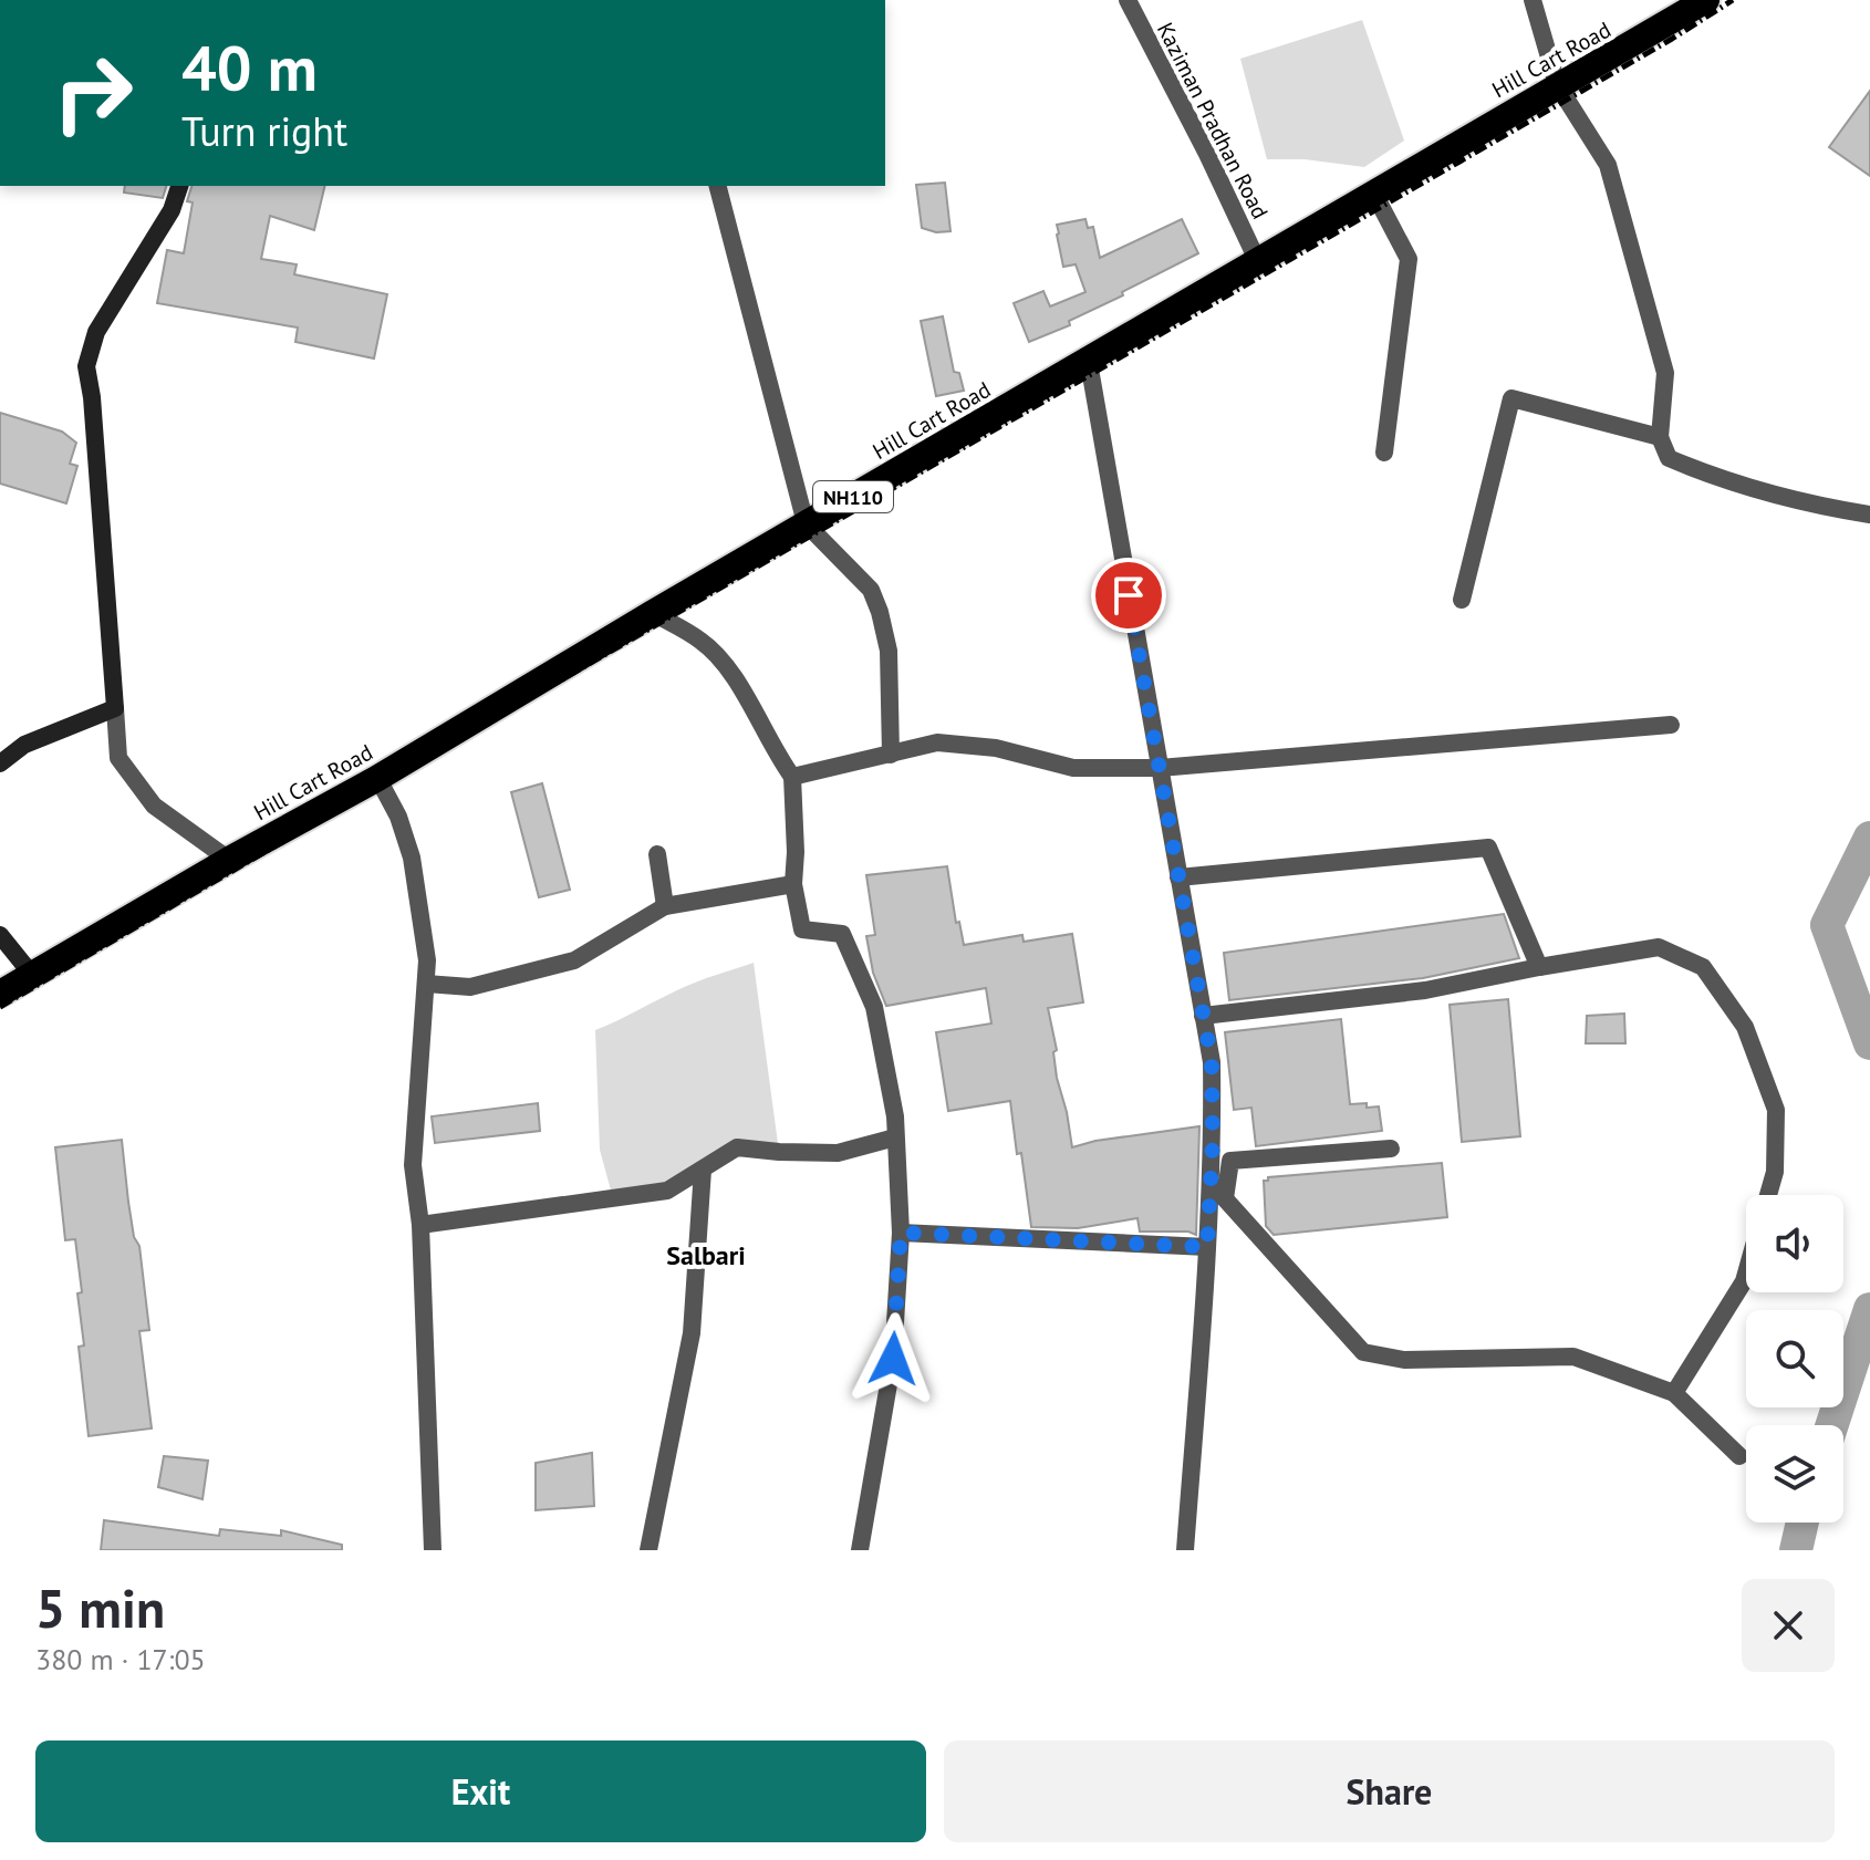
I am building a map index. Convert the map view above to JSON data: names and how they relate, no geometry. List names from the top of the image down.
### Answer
{
  "streets": {
    "highway": ["Hill Cart Road", "NH110"],
    "street": ["Kaziman Pradhan Road"]
  },
  "crossings": [
    ["Hill Cart Road", "Kaziman Pradhan Road"]
  ],
  "districts": ["Salbari"],
  "page": {
    "turn": ["40 m", "Turn right"],
    "heading": ["5 min", "380 m · 17:05"],
    "buttons": ["Exit", "Share"]
  }
}
